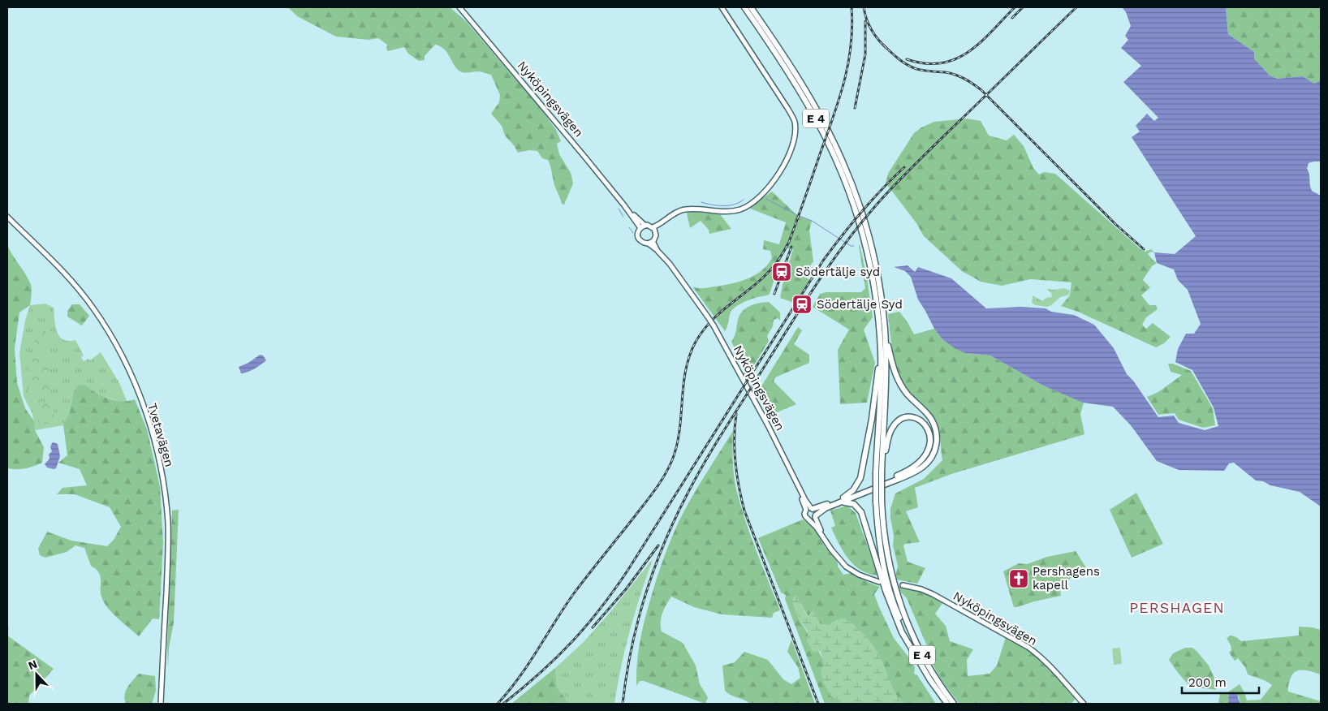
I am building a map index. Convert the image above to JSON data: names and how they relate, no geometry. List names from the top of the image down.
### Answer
{
  "streets": {
    "highway": ["E 4"],
    "main road": ["Nyköpingsvägen", "Tvetavägen"]
  },
  "districts": ["PERSHAGEN"],
  "places": {
    "station": ["Södertälje syd", "Södertälje Syd"],
    "church": ["Pershagens kapell"]
  },
  "scale_bar": "200 m",
  "north": "top"
}
